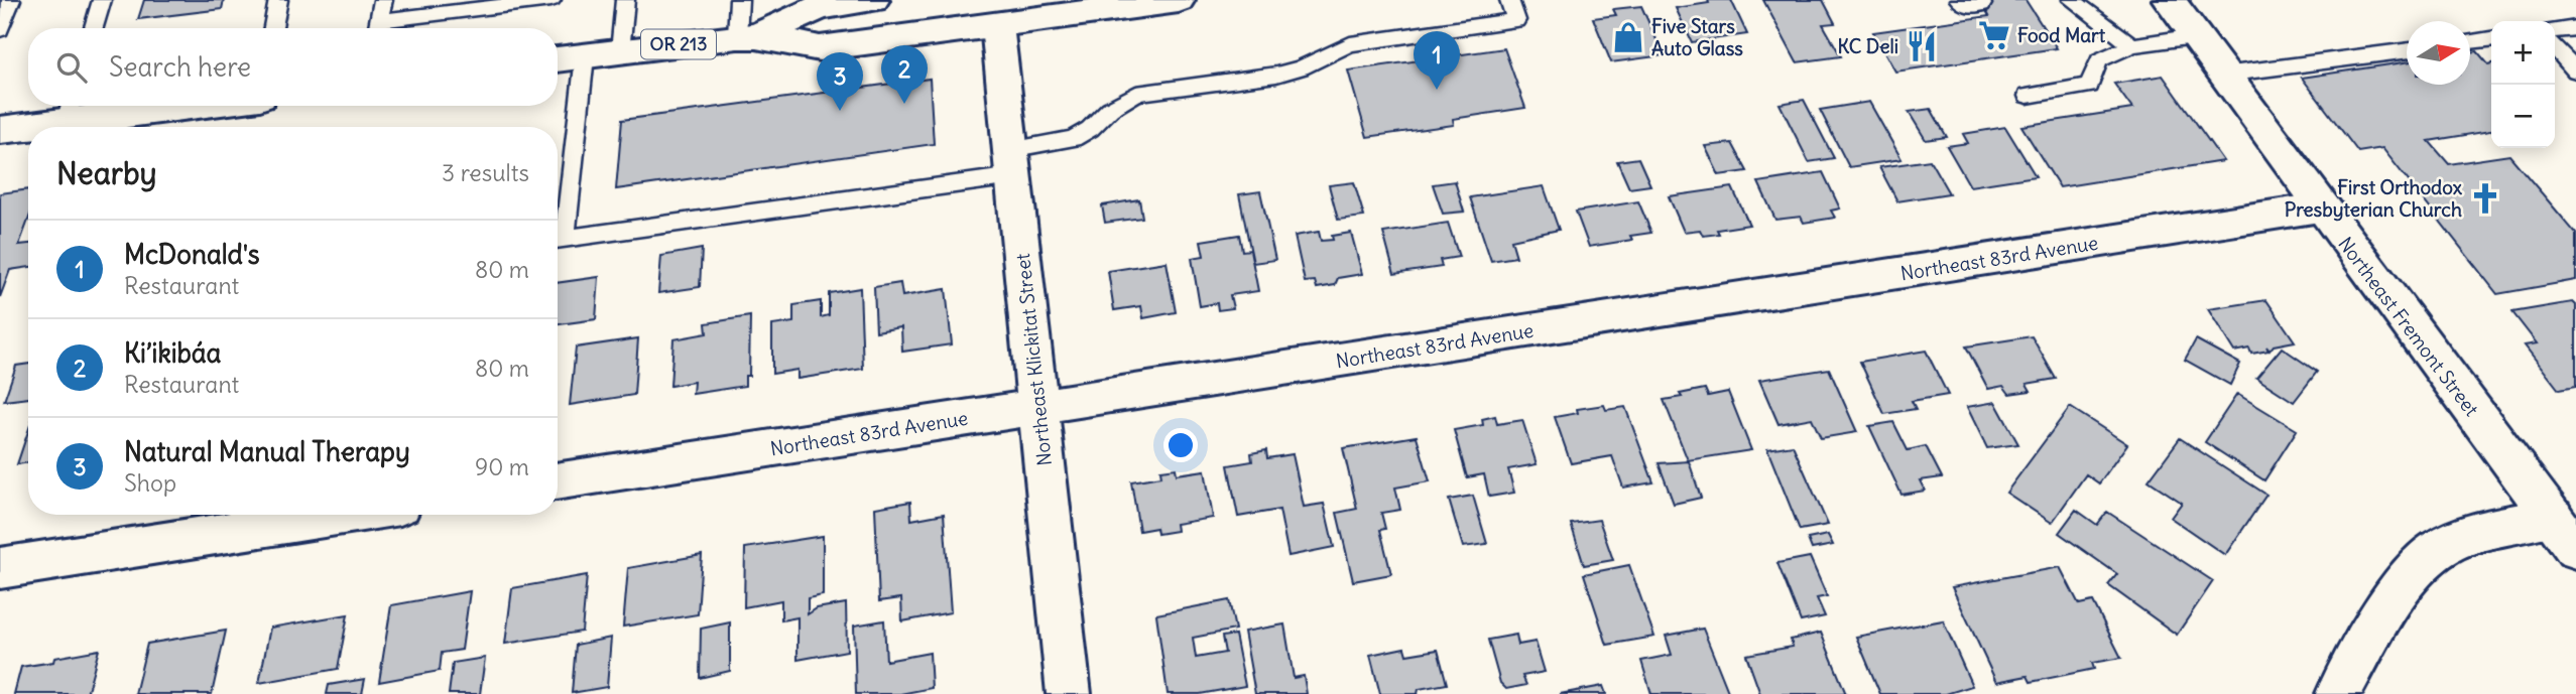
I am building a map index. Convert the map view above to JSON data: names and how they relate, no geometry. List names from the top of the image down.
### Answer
{
  "streets": {
    "street": [
      "OR 213",
      "Northeast 83rd Avenue",
      "Northeast Fremont Street",
      "Northeast Klickitat Street"
    ]
  },
  "crossings": [
    ["OR 213", "Northeast Klickitat Street"],
    ["Northeast 83rd Avenue", "Northeast Fremont Street"],
    ["Northeast 83rd Avenue", "Northeast Klickitat Street"]
  ],
  "places": {
    "supermarket": ["Food Mart"],
    "shop": ["Five Stars Auto Glass"],
    "restaurant": ["KC Deli"],
    "church": ["First Orthodox Presbyterian Church"]
  },
  "north": "right",
  "page": {
    "map_buttons": ["+", "−"],
    "search": "Search here",
    "pins": ["1", "2", "3"],
    "heading": ["Nearby", "3 results"],
    "list": [
      {
        "mark": "1",
        "name": "McDonald's",
        "note": "Restaurant",
        "value": "80 m"
      },
      {
        "mark": "2",
        "name": "Ki’ikibáa",
        "note": "Restaurant",
        "value": "80 m"
      },
      {
        "mark": "3",
        "name": "Natural Manual Therapy",
        "note": "Shop",
        "value": "90 m"
      }
    ]
  }
}
